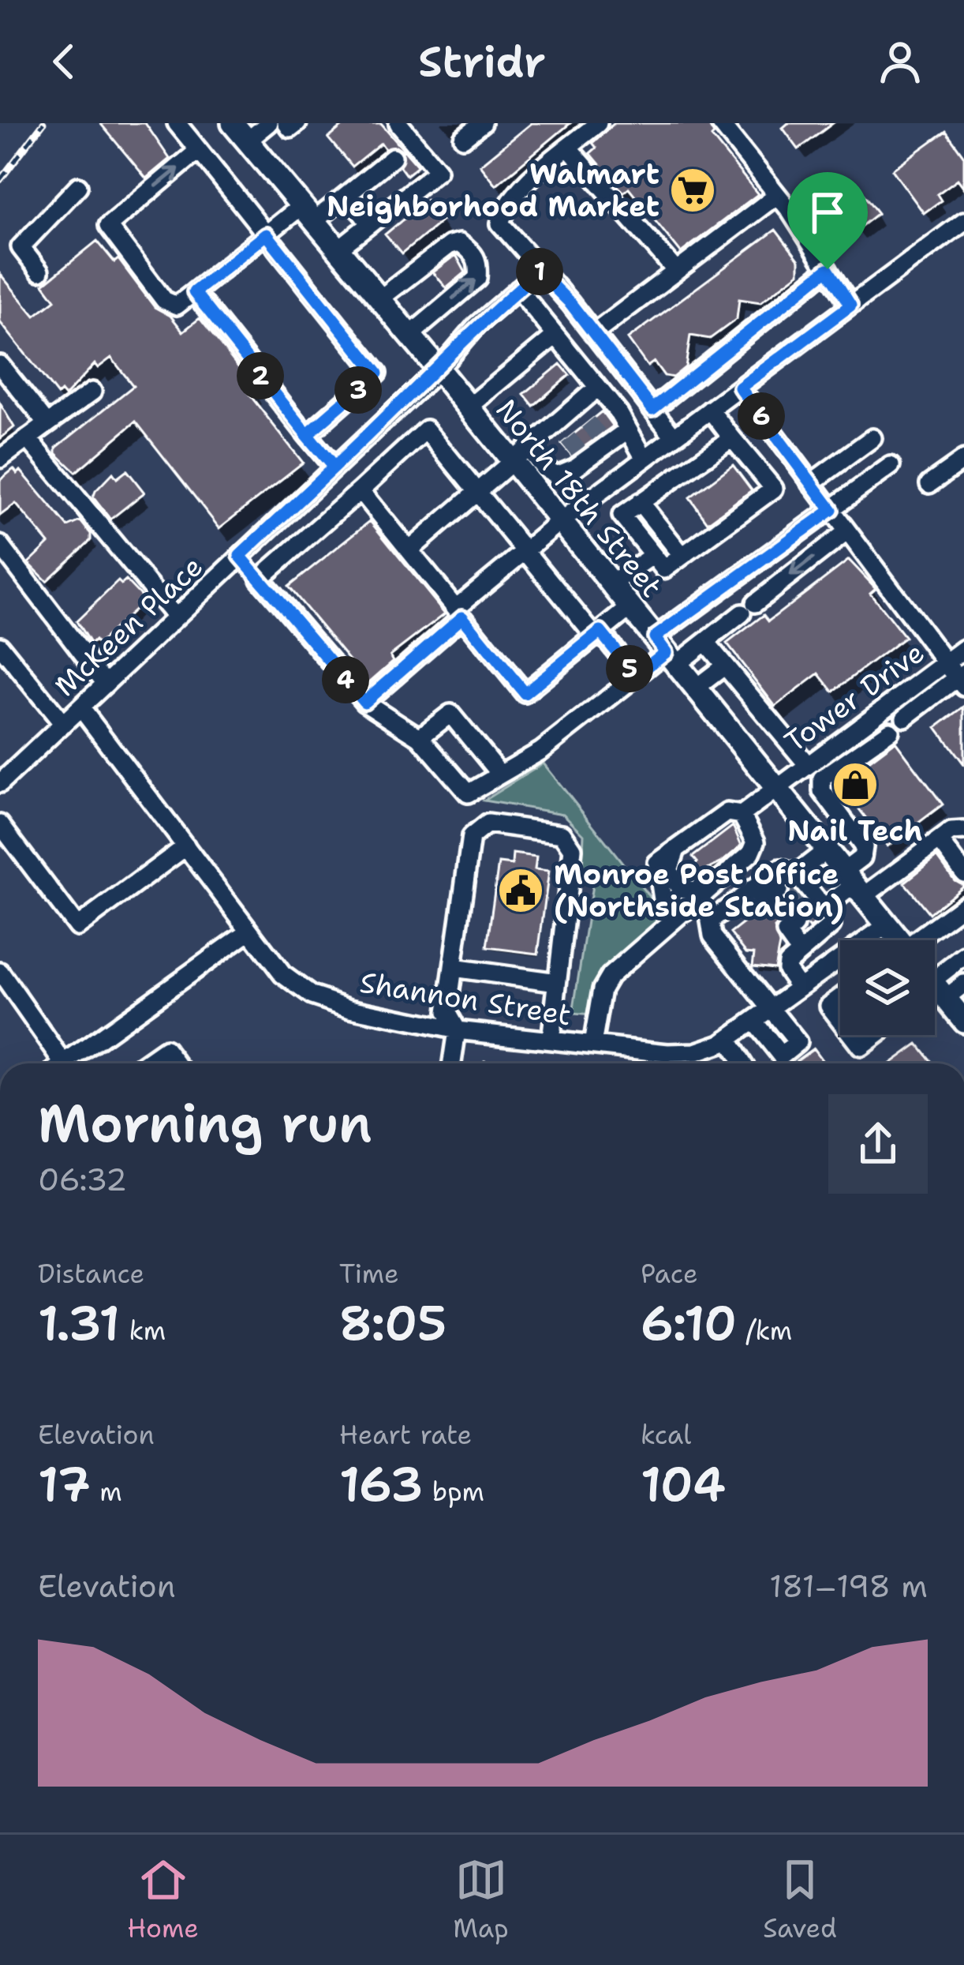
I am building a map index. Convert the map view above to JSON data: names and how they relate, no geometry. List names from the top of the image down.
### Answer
{
  "streets": {
    "main road": ["North 18th Street"],
    "street": ["McKeen Place", "Tower Drive", "Shannon Street"]
  },
  "crossings": [
    ["North 18th Street", "McKeen Place"],
    ["North 18th Street", "Tower Drive"],
    ["North 18th Street", "Shannon Street"],
    ["McKeen Place", "Shannon Street"]
  ],
  "places": {
    "supermarket": ["Walmart Neighborhood Market"],
    "shop": ["Nail Tech"],
    "public building": ["Monroe Post Office (Northside Station)"]
  },
  "page": {
    "header": "Stridr",
    "pins": [
      "1",
      "2",
      "3",
      "6",
      "5",
      "4"
    ],
    "heading": ["Morning run", "06:32"],
    "stats": [
      ["Distance", "1.31 km"],
      ["Time", "8:05"],
      ["Pace", "6:10 /km"],
      ["Elevation", "17 m"],
      ["Heart rate", "163 bpm"],
      ["kcal", "104"]
    ],
    "chart": ["Elevation", "181–198 m"],
    "tabs": ["Home", "Map", "Saved"]
  }
}
